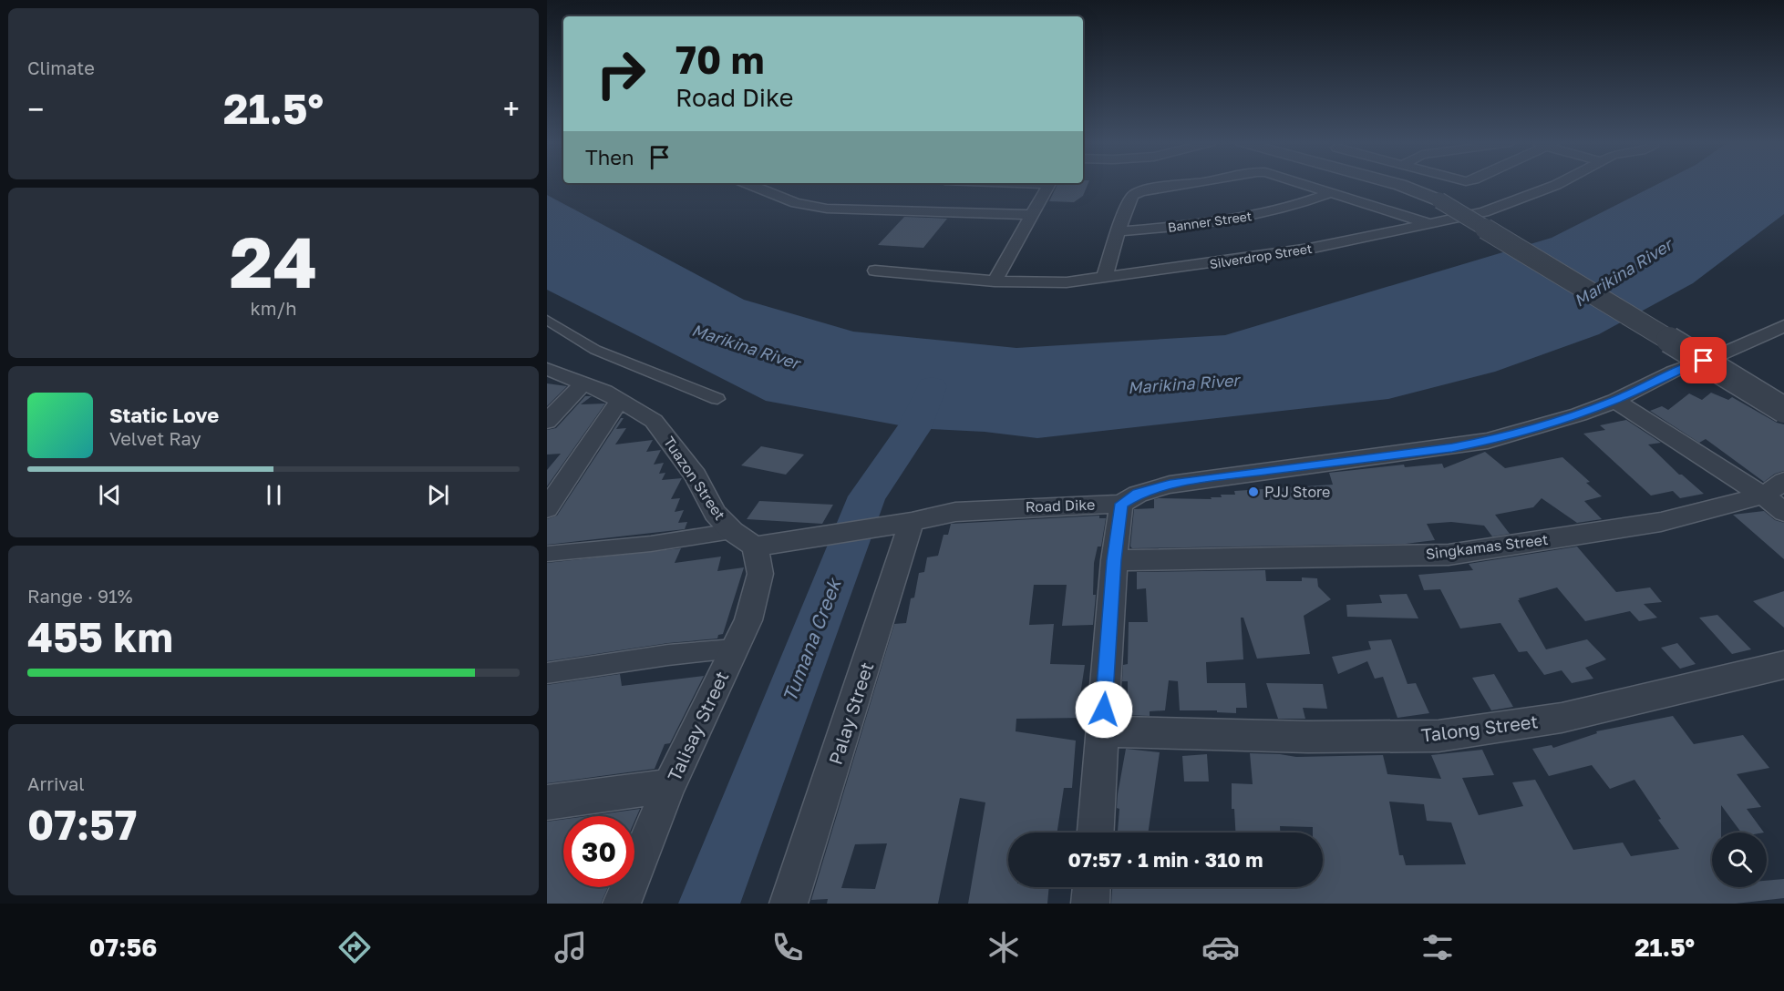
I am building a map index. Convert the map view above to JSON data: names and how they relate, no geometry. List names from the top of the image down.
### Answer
{
  "streets": {
    "street": [
      "Banner Street",
      "Silverdrop Street",
      "Tuazon Street",
      "Road Dike",
      "Singkamas Street",
      "Palay Street",
      "Talisay Street",
      "Talong Street"
    ]
  },
  "crossings": [
    ["Tuazon Street", "Road Dike"],
    ["Tuazon Street", "Talisay Street"],
    ["Road Dike", "Palay Street"],
    ["Road Dike", "Talisay Street"]
  ],
  "water": ["Marikina River", "Tumana Creek"],
  "places": ["PJJ Store"],
  "page": {
    "tile": [
      "Climate",
      ["24", "km/h"],
      ["Range · 91%", "455 km"],
      ["Arrival", "07:57"]
    ],
    "turn": ["70 m", "Road Dike"],
    "heat": ["−", "21.5°", "+"],
    "then": "Then",
    "song": ["Static Love", "Velvet Ray"],
    "limit": "30",
    "trip": "07:57 · 1 min · 310 m",
    "tabs": ["07:56", "21.5°"]
  }
}
